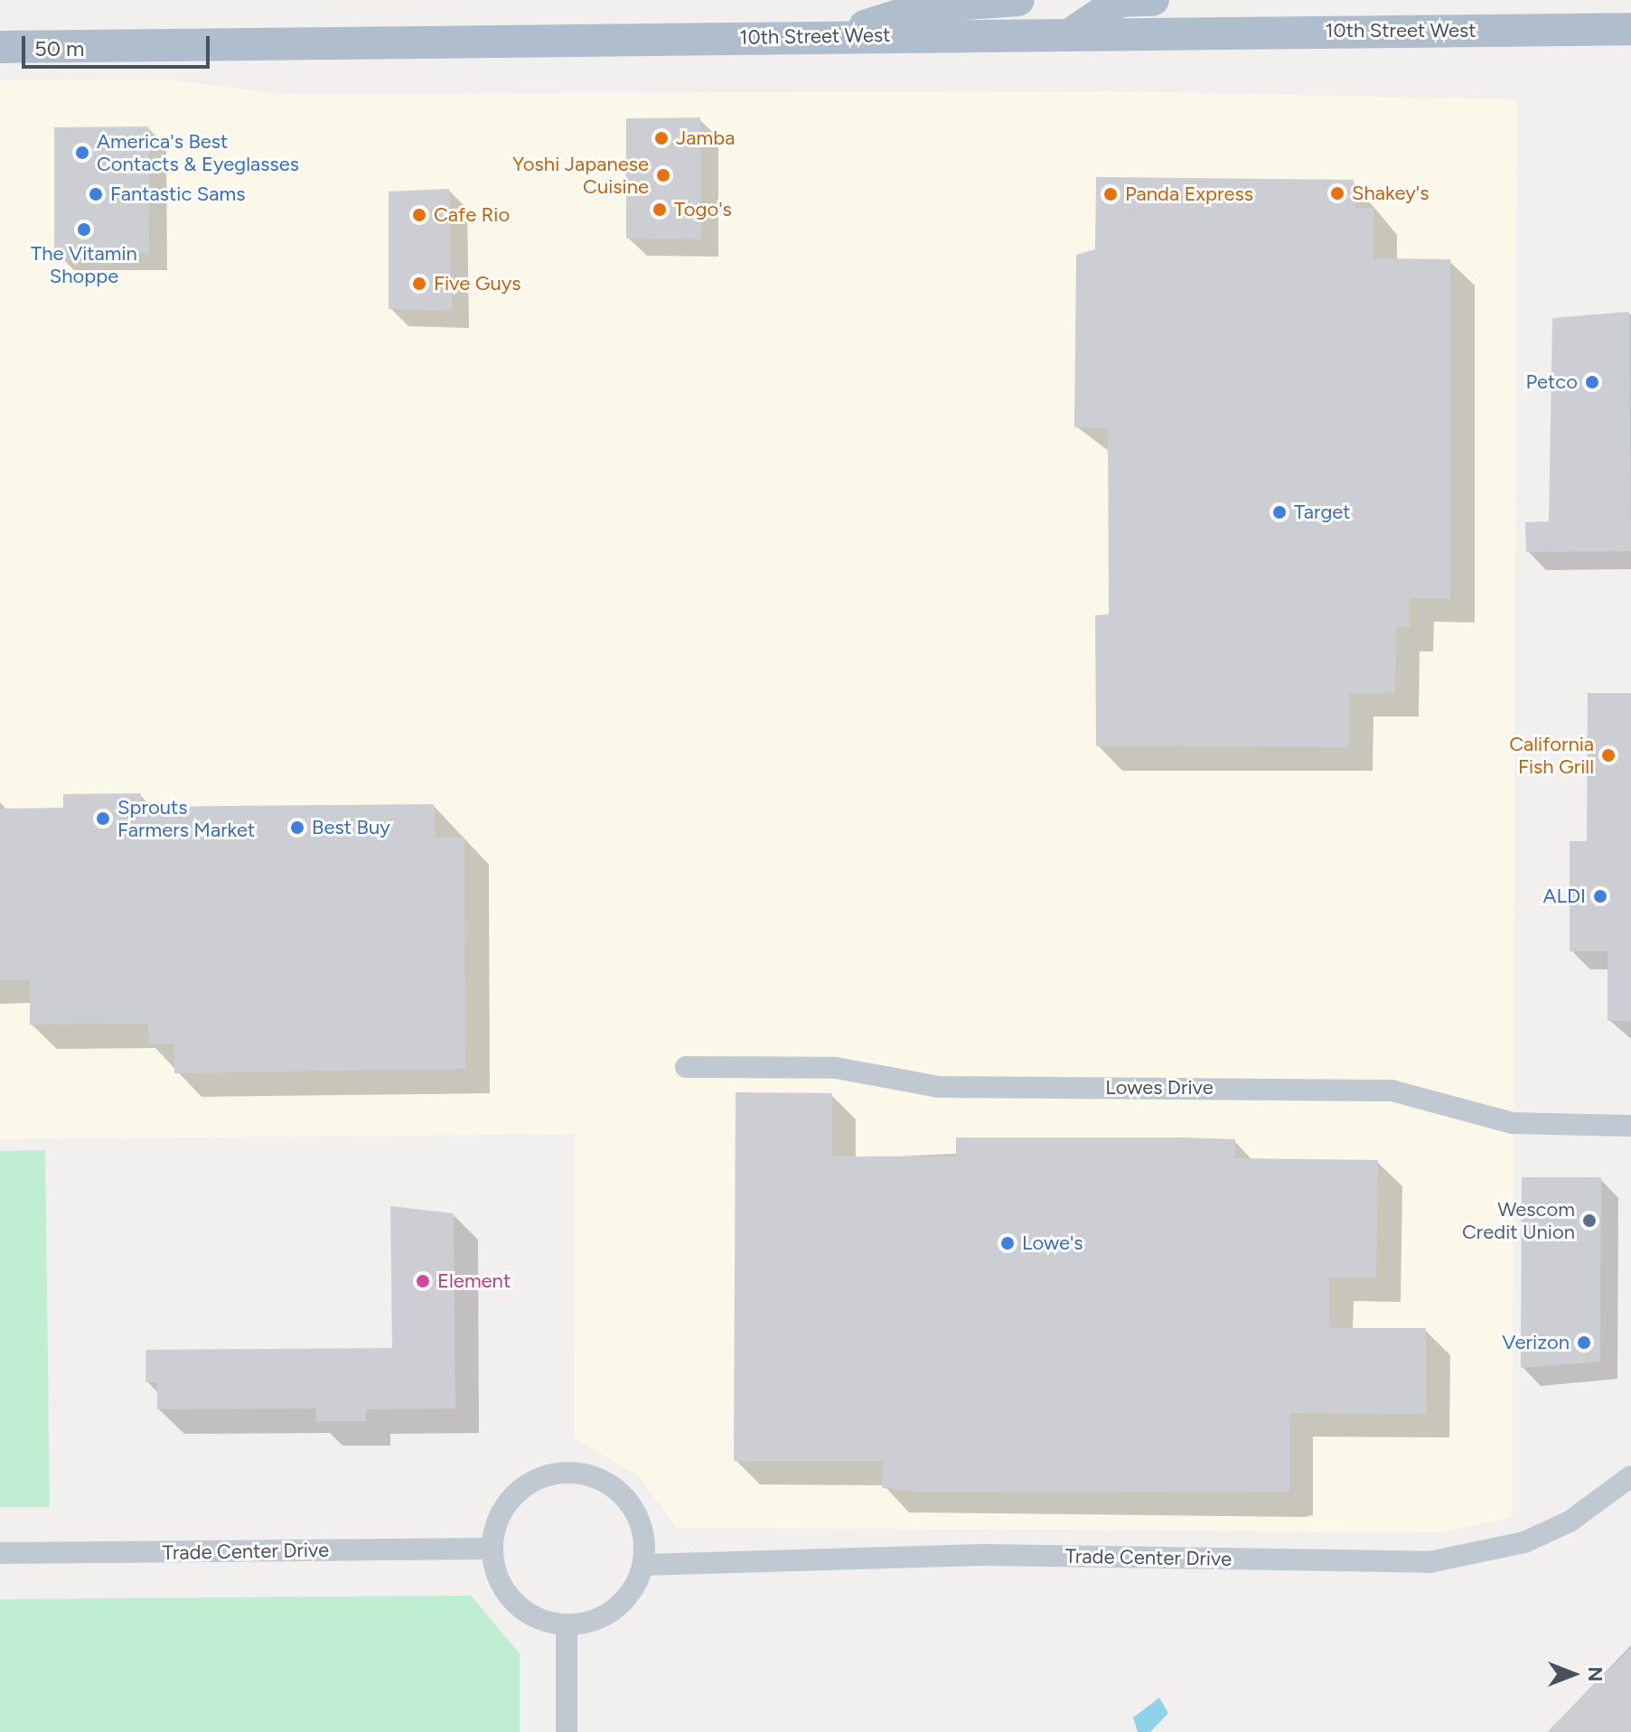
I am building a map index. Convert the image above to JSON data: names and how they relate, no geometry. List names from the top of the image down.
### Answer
{
  "streets": {
    "main road": ["10th Street West"],
    "street": ["Lowes Drive", "Trade Center Drive"]
  },
  "places": [
    "Jamba",
    "America's Best Contacts & Eyeglasses",
    "Yoshi Japanese Cuisine",
    "Shakey's",
    "Fantastic Sams",
    "Panda Express",
    "Togo's",
    "Cafe Rio",
    "The Vitamin Shoppe",
    "Five Guys",
    "Petco",
    "Target",
    "California Fish Grill",
    "Sprouts Farmers Market",
    "Best Buy",
    "ALDI",
    "Wescom Credit Union",
    "Lowe's",
    "Element",
    "Verizon"
  ],
  "scale_bar": "50 m",
  "north": "right"
}
